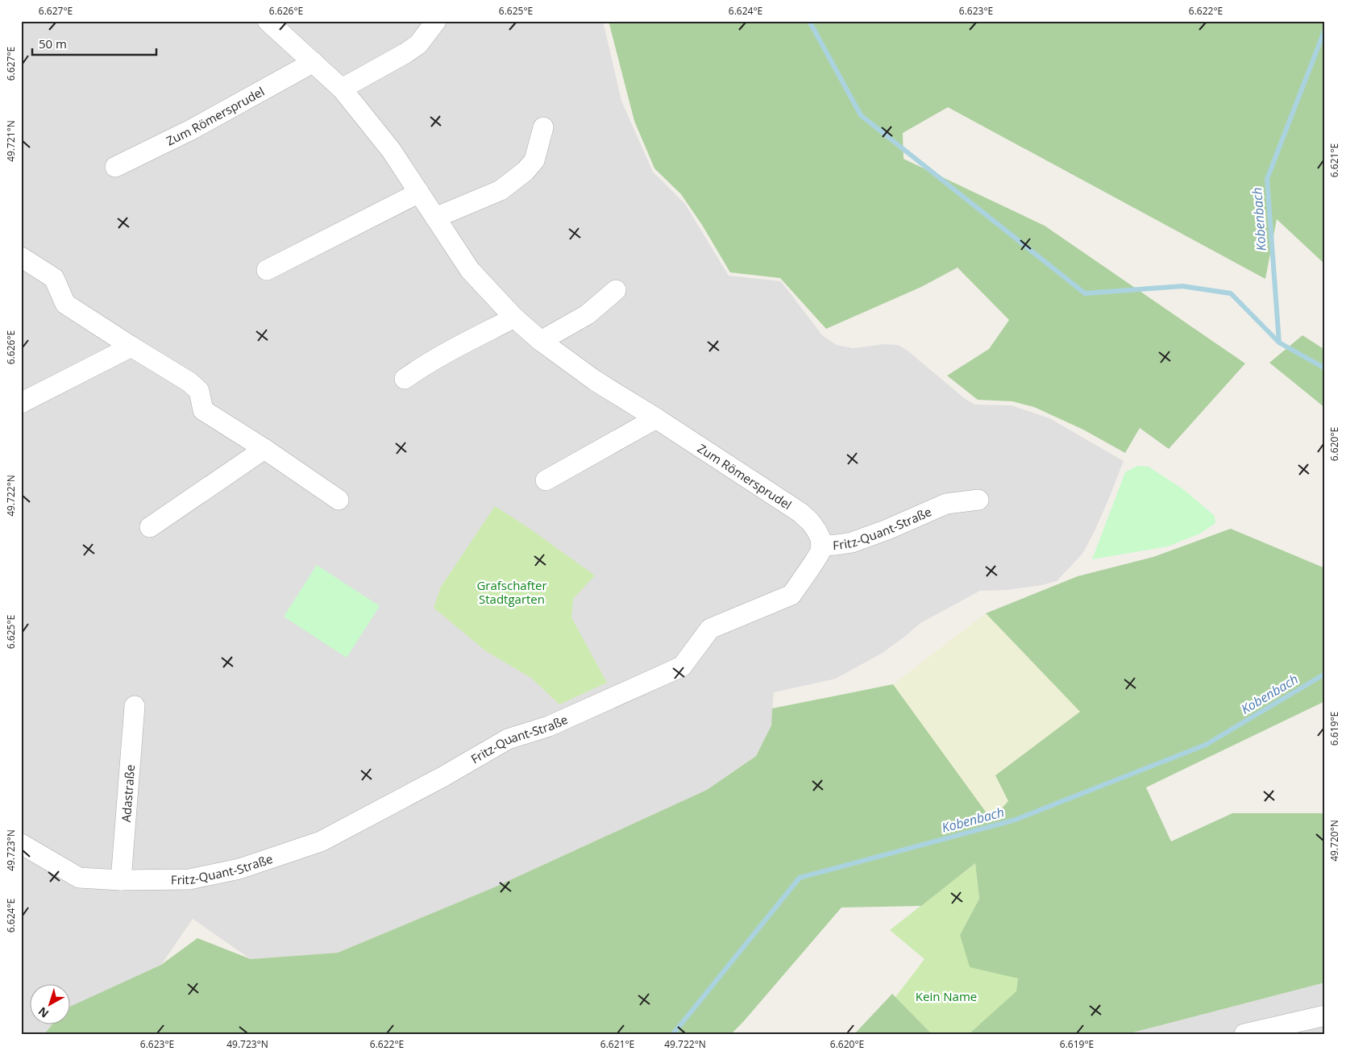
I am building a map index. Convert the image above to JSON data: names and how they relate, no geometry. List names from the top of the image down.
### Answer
{
  "streets": {
    "street": ["Zum Römersprudel", "Fritz-Quant-Straße", "Adastraße"]
  },
  "crossings": [
    ["Zum Römersprudel", "Fritz-Quant-Straße"],
    ["Fritz-Quant-Straße", "Adastraße"]
  ],
  "water": ["Kobenbach"],
  "parks": ["Grafschafter Stadtgarten", "Kein Name"],
  "scale_bar": "50 m",
  "north": "bottom left",
  "coordinates": [
    "6.627°E",
    "6.626°E",
    "6.625°E",
    "6.624°E",
    "6.623°E",
    "6.622°E",
    "49.721°N",
    "6.621°E",
    "6.620°E",
    "49.722°N",
    "6.619°E",
    "49.720°N",
    "49.723°N"
  ]
}
